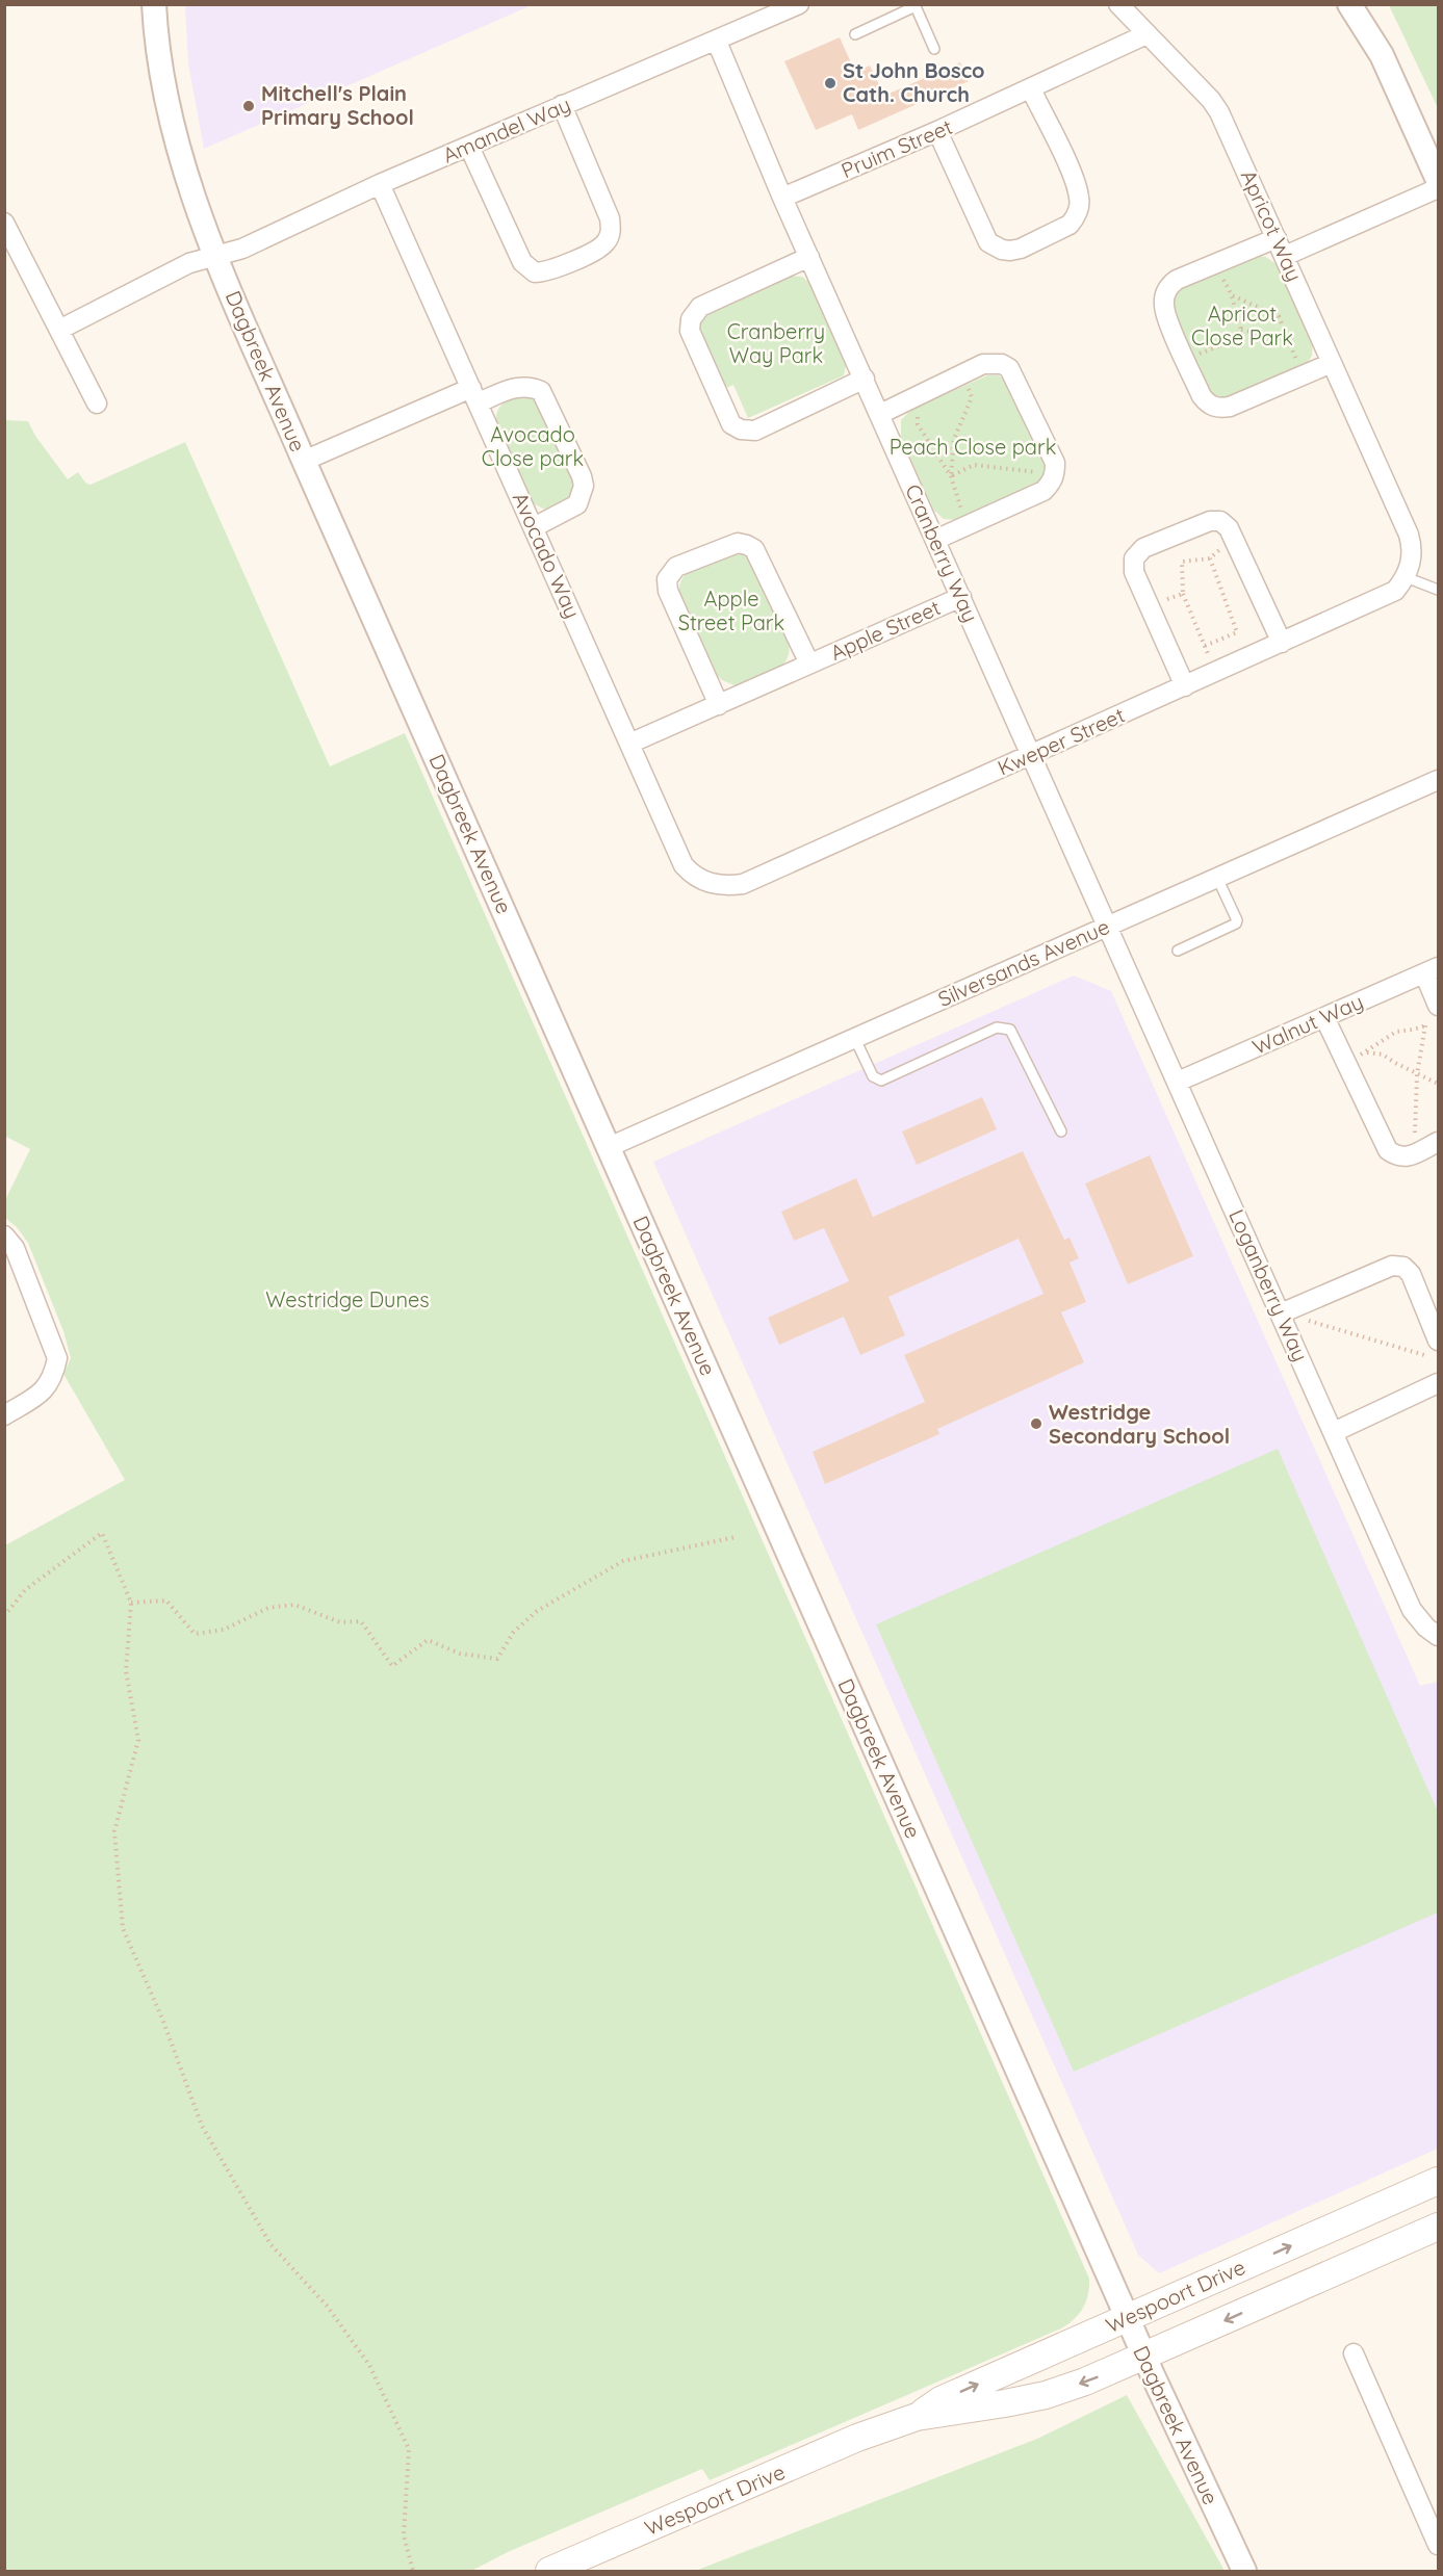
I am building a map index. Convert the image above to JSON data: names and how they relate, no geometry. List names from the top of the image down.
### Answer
{
  "streets": {
    "main road": ["Wespoort Drive"],
    "street": [
      "Amandel Way",
      "Pruim Street",
      "Apricot Way",
      "Dagbreek Avenue",
      "Cranberry Way",
      "Avocado Way",
      "Apple Street",
      "Kweper Street",
      "Silversands Avenue",
      "Walnut Way",
      "Loganberry Way"
    ]
  },
  "crossings": [
    ["Amandel Way", "Dagbreek Avenue"],
    ["Amandel Way", "Cranberry Way"],
    ["Amandel Way", "Avocado Way"],
    ["Pruim Street", "Apricot Way"],
    ["Pruim Street", "Cranberry Way"],
    ["Apricot Way", "Kweper Street"],
    ["Dagbreek Avenue", "Silversands Avenue"],
    ["Dagbreek Avenue", "Wespoort Drive"],
    ["Cranberry Way", "Apple Street"],
    ["Cranberry Way", "Kweper Street"],
    ["Cranberry Way", "Silversands Avenue"],
    ["Cranberry Way", "Loganberry Way"],
    ["Avocado Way", "Apple Street"],
    ["Avocado Way", "Kweper Street"],
    ["Silversands Avenue", "Loganberry Way"],
    ["Walnut Way", "Loganberry Way"]
  ],
  "parks": [
    "Apricot Close Park",
    "Cranberry Way Park",
    "Avocado Close park",
    "Peach Close park",
    "Apple Street Park",
    "Westridge Dunes"
  ],
  "places": ["St John Bosco Cath. Church", "Mitchell's Plain Primary School", "Westridge Secondary School"]
}
